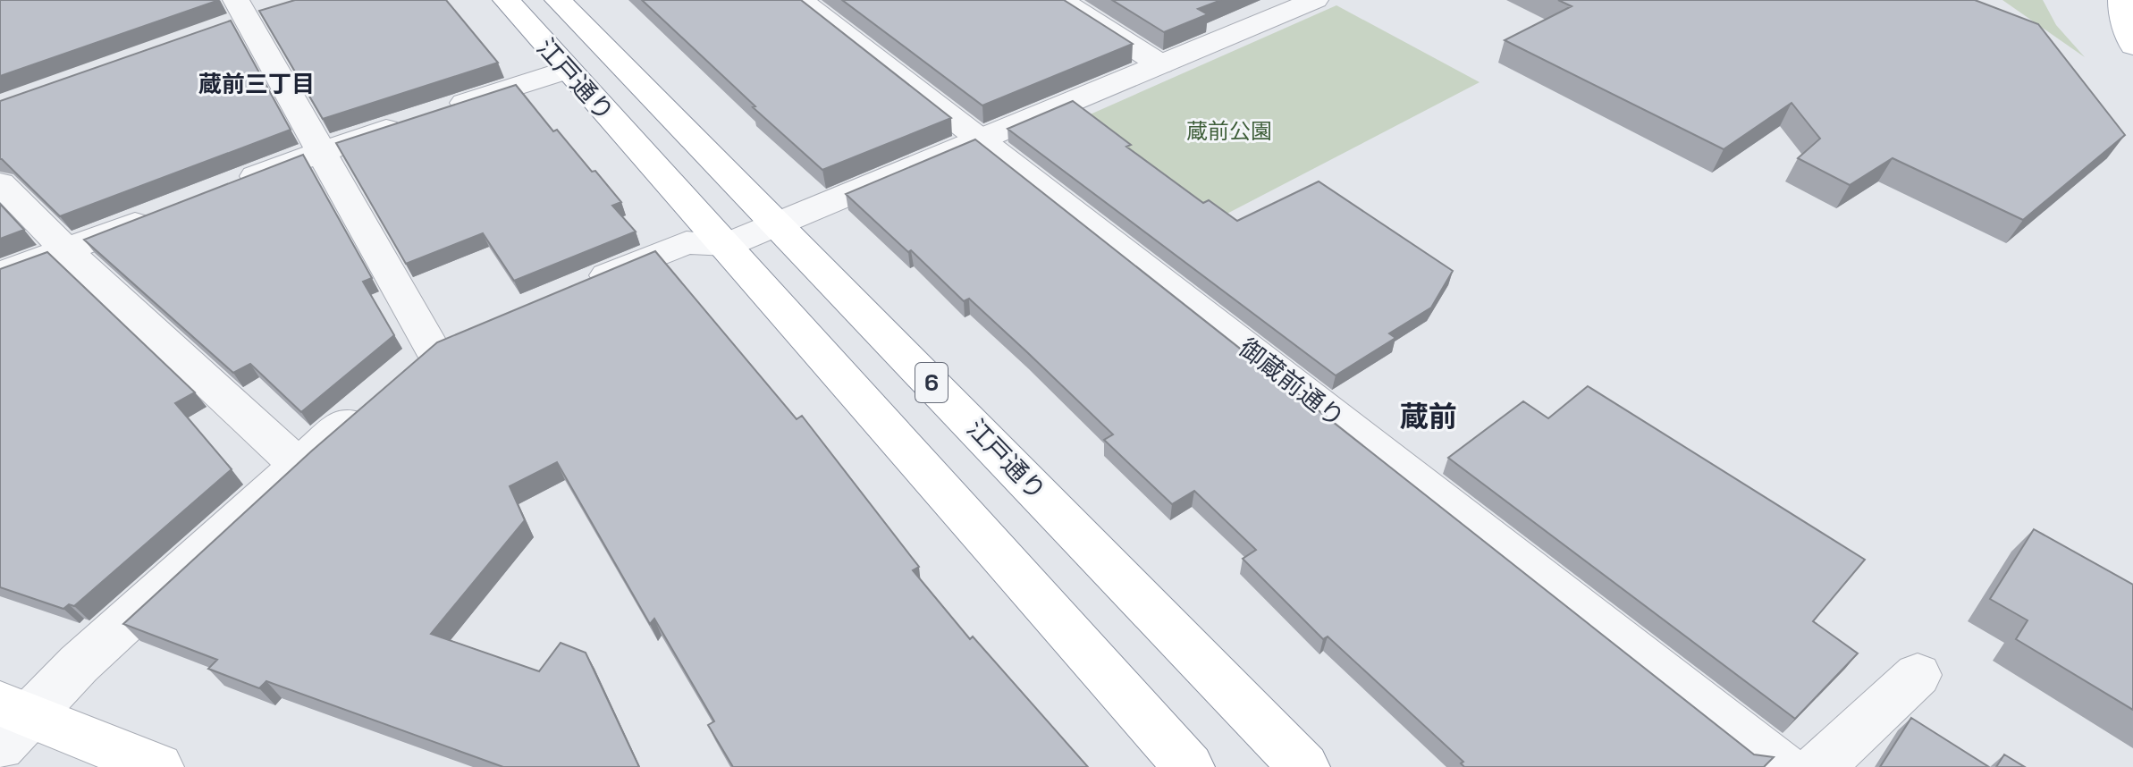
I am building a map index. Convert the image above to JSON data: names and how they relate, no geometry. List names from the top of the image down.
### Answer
{
  "streets": {
    "main road": ["江戸通り", "6"],
    "street": ["御蔵前通り"]
  },
  "districts": ["蔵前三丁目", "蔵前"],
  "parks": ["蔵前公園"]
}
